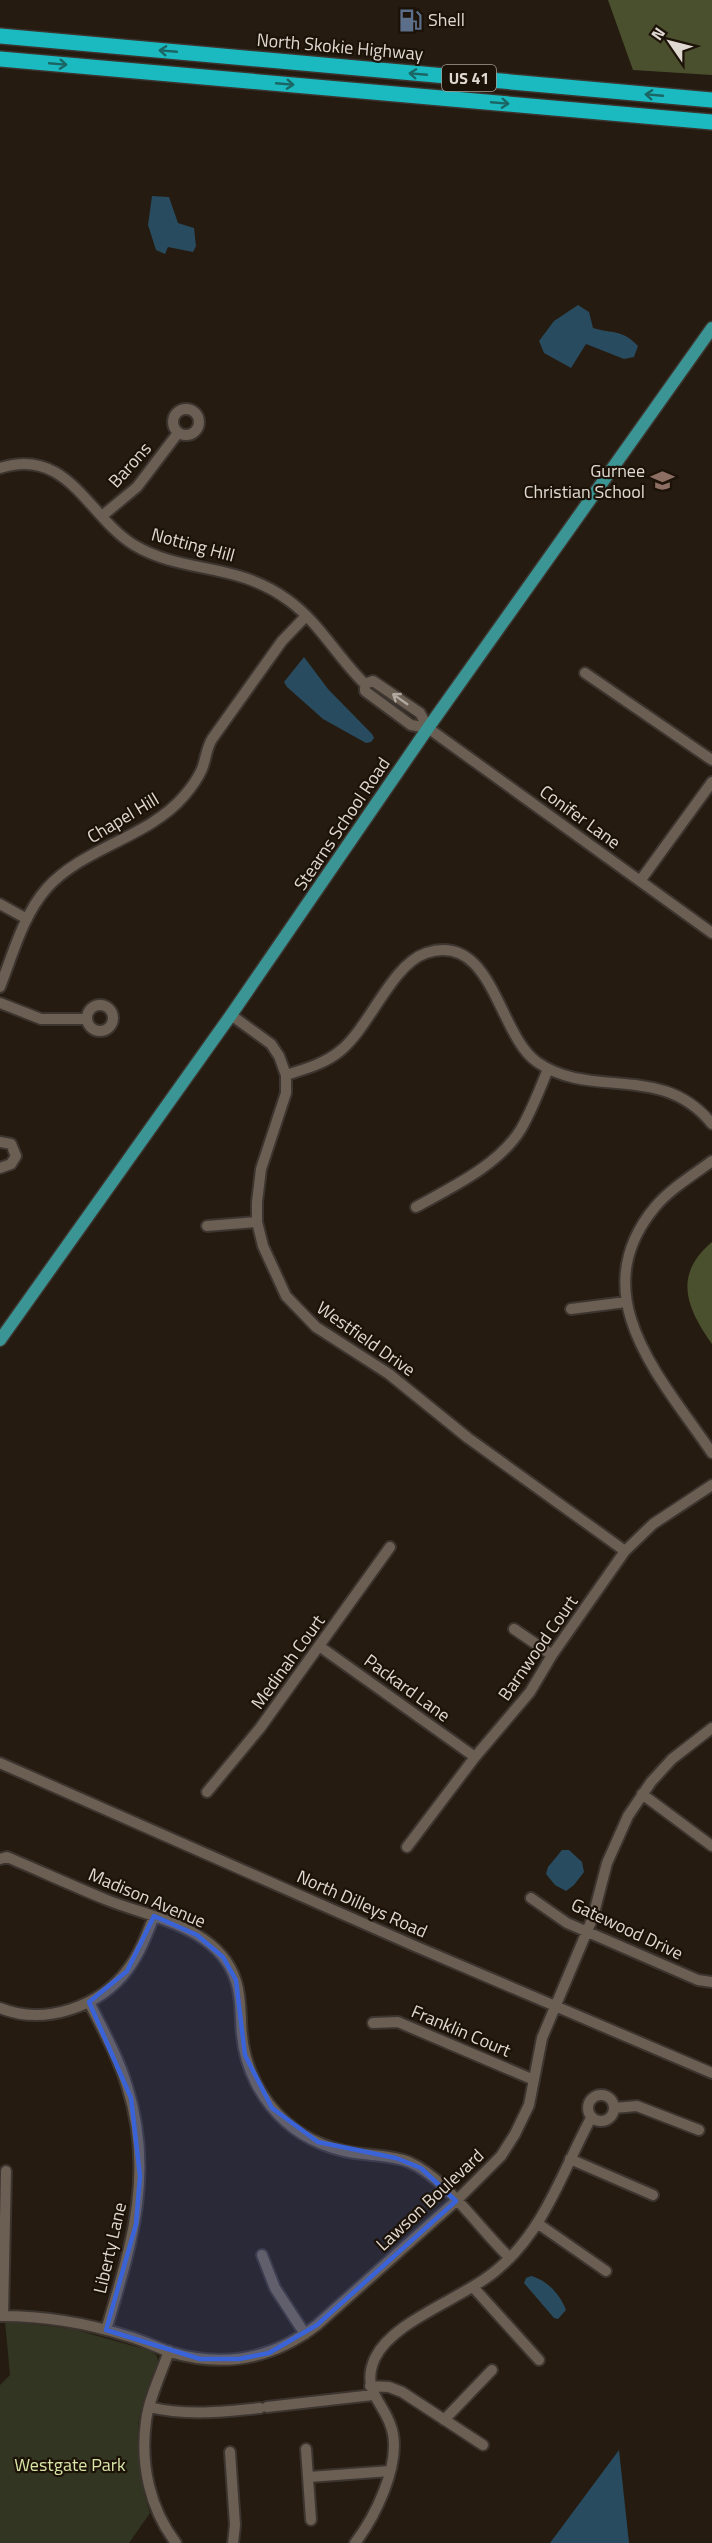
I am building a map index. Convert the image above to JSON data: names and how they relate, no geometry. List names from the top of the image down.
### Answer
{
  "streets": {
    "highway": ["North Skokie Highway", "US 41"],
    "main road": ["Stearns School Road"],
    "street": [
      "Barons",
      "Notting Hill",
      "Conifer Lane",
      "Chapel Hill",
      "Westfield Drive",
      "Barnwood Court",
      "Medinah Court",
      "Packard Lane",
      "Madison Avenue",
      "North Dilleys Road",
      "Gatewood Drive",
      "Franklin Court",
      "Lawson Boulevard",
      "Liberty Lane"
    ]
  },
  "crossings": [
    ["Barons", "Notting Hill"],
    ["Notting Hill", "Conifer Lane"],
    ["Notting Hill", "Chapel Hill"],
    ["Notting Hill", "Stearns School Road"],
    ["Conifer Lane", "Stearns School Road"],
    ["Westfield Drive", "Barnwood Court"],
    ["Barnwood Court", "Packard Lane"],
    ["Medinah Court", "Packard Lane"],
    ["Madison Avenue", "Lawson Boulevard"],
    ["North Dilleys Road", "Lawson Boulevard"],
    ["Gatewood Drive", "Lawson Boulevard"],
    ["Franklin Court", "Lawson Boulevard"],
    ["Lawson Boulevard", "Liberty Lane"]
  ],
  "parks": ["Westgate Park"],
  "places": {
    "fuel station": ["Shell"],
    "school or university": ["Gurnee Christian School"]
  },
  "north": "top left"
}
